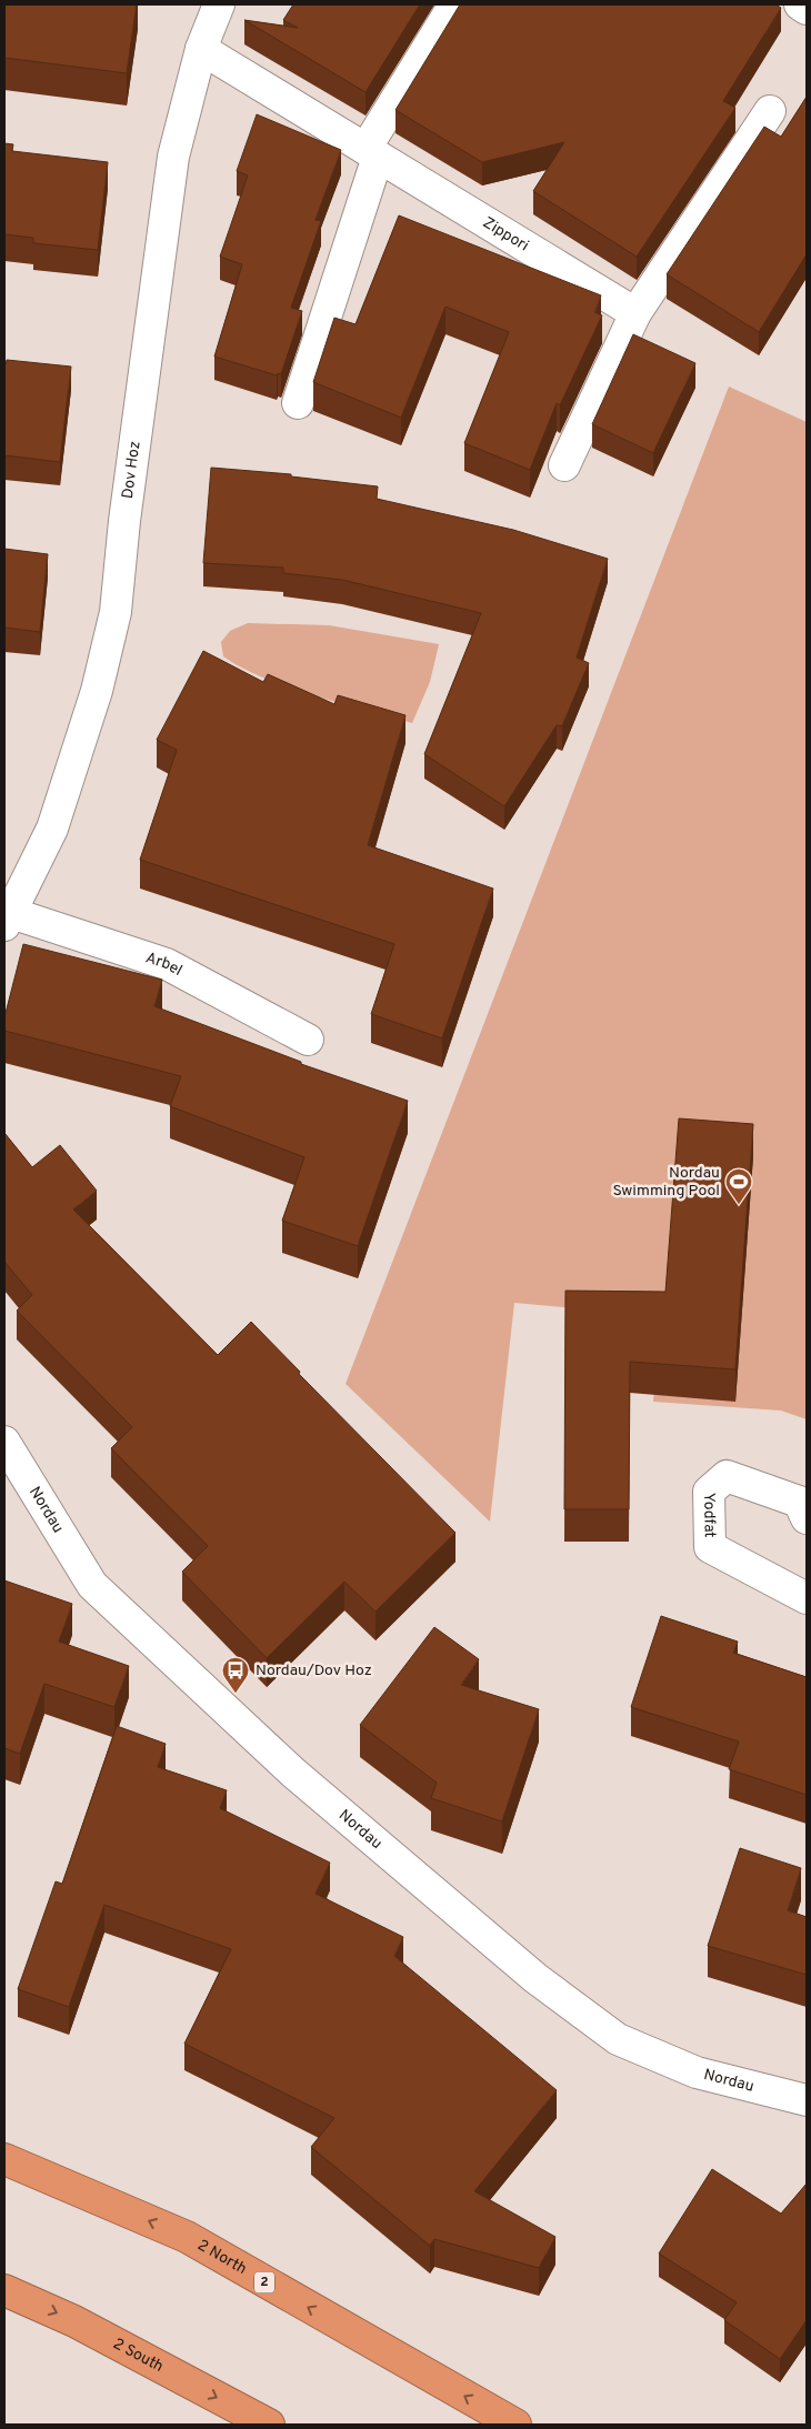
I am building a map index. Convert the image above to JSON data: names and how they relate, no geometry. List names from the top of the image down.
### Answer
{
  "streets": {
    "highway": ["2 North", "2", "2 South"],
    "street": [
      "Zippori",
      "Dov Hoz",
      "Arbel",
      "Nordau",
      "Yodfat"
    ]
  },
  "crossings": [
    ["Zippori", "Dov Hoz"],
    ["Dov Hoz", "Arbel"]
  ],
  "one_way": ["2 North", "2 South"],
  "places": {
    "sports": ["Nordau Swimming Pool"],
    "bus stop": ["Nordau/Dov Hoz"]
  }
}
